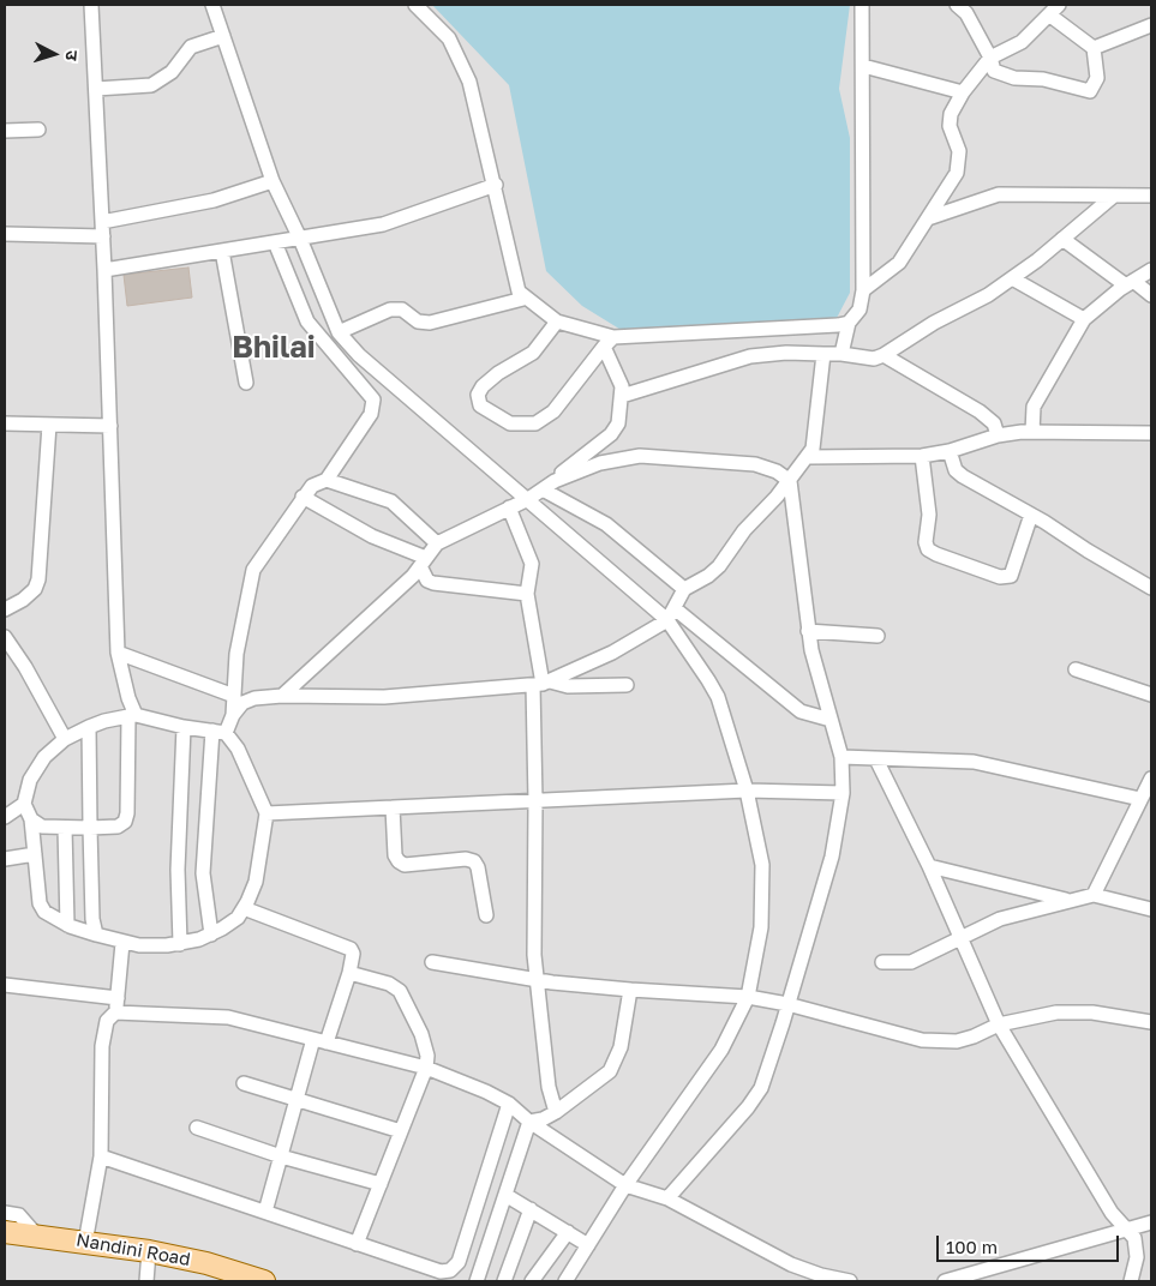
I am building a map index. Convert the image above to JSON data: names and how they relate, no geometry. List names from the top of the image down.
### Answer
{
  "streets": {
    "main road": ["Nandini Road"]
  },
  "districts": ["Bhilai"],
  "scale_bar": "100 m",
  "north": "right"
}
